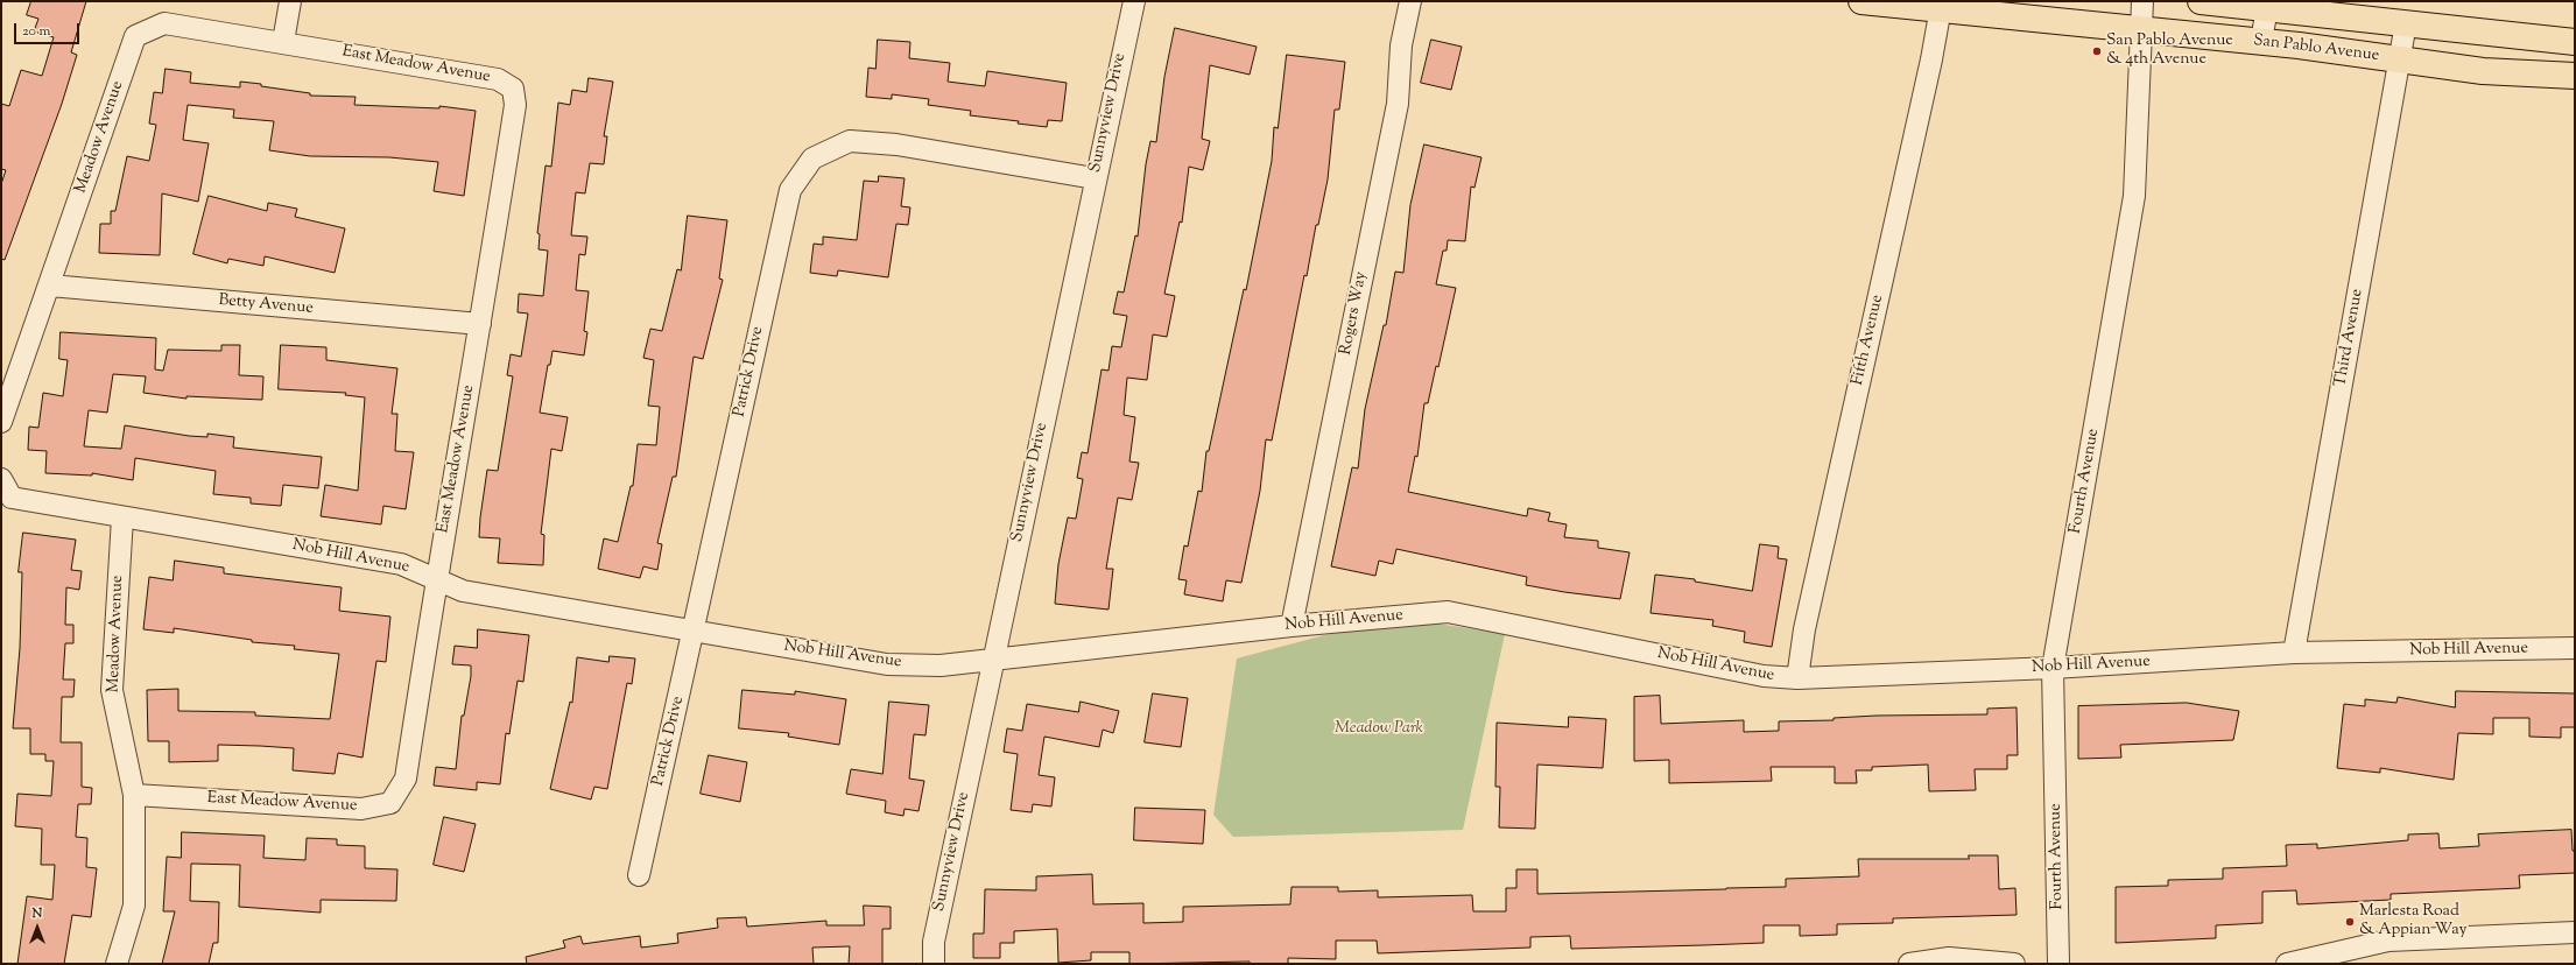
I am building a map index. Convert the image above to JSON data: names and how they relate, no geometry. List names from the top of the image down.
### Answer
{
  "streets": {
    "main road": ["San Pablo Avenue"],
    "street": [
      "East Meadow Avenue",
      "Sunnyview Drive",
      "Meadow Avenue",
      "Betty Avenue",
      "Rogers Way",
      "Third Avenue",
      "Fifth Avenue",
      "Patrick Drive",
      "Fourth Avenue",
      "Nob Hill Avenue"
    ]
  },
  "crossings": [
    ["San Pablo Avenue", "Third Avenue"],
    ["San Pablo Avenue", "Fifth Avenue"],
    ["San Pablo Avenue", "Fourth Avenue"],
    ["East Meadow Avenue", "Meadow Avenue"],
    ["East Meadow Avenue", "Betty Avenue"],
    ["East Meadow Avenue", "Nob Hill Avenue"],
    ["Sunnyview Drive", "Patrick Drive"],
    ["Sunnyview Drive", "Nob Hill Avenue"],
    ["Meadow Avenue", "Betty Avenue"],
    ["Meadow Avenue", "Nob Hill Avenue"],
    ["Rogers Way", "Nob Hill Avenue"],
    ["Third Avenue", "Nob Hill Avenue"],
    ["Fifth Avenue", "Nob Hill Avenue"],
    ["Patrick Drive", "Nob Hill Avenue"],
    ["Fourth Avenue", "Nob Hill Avenue"]
  ],
  "parks": ["Meadow Park"],
  "places": ["San Pablo Avenue & 4th Avenue", "Marlesta Road & Appian Way"],
  "scale_bar": "20 m",
  "north": "top"
}
